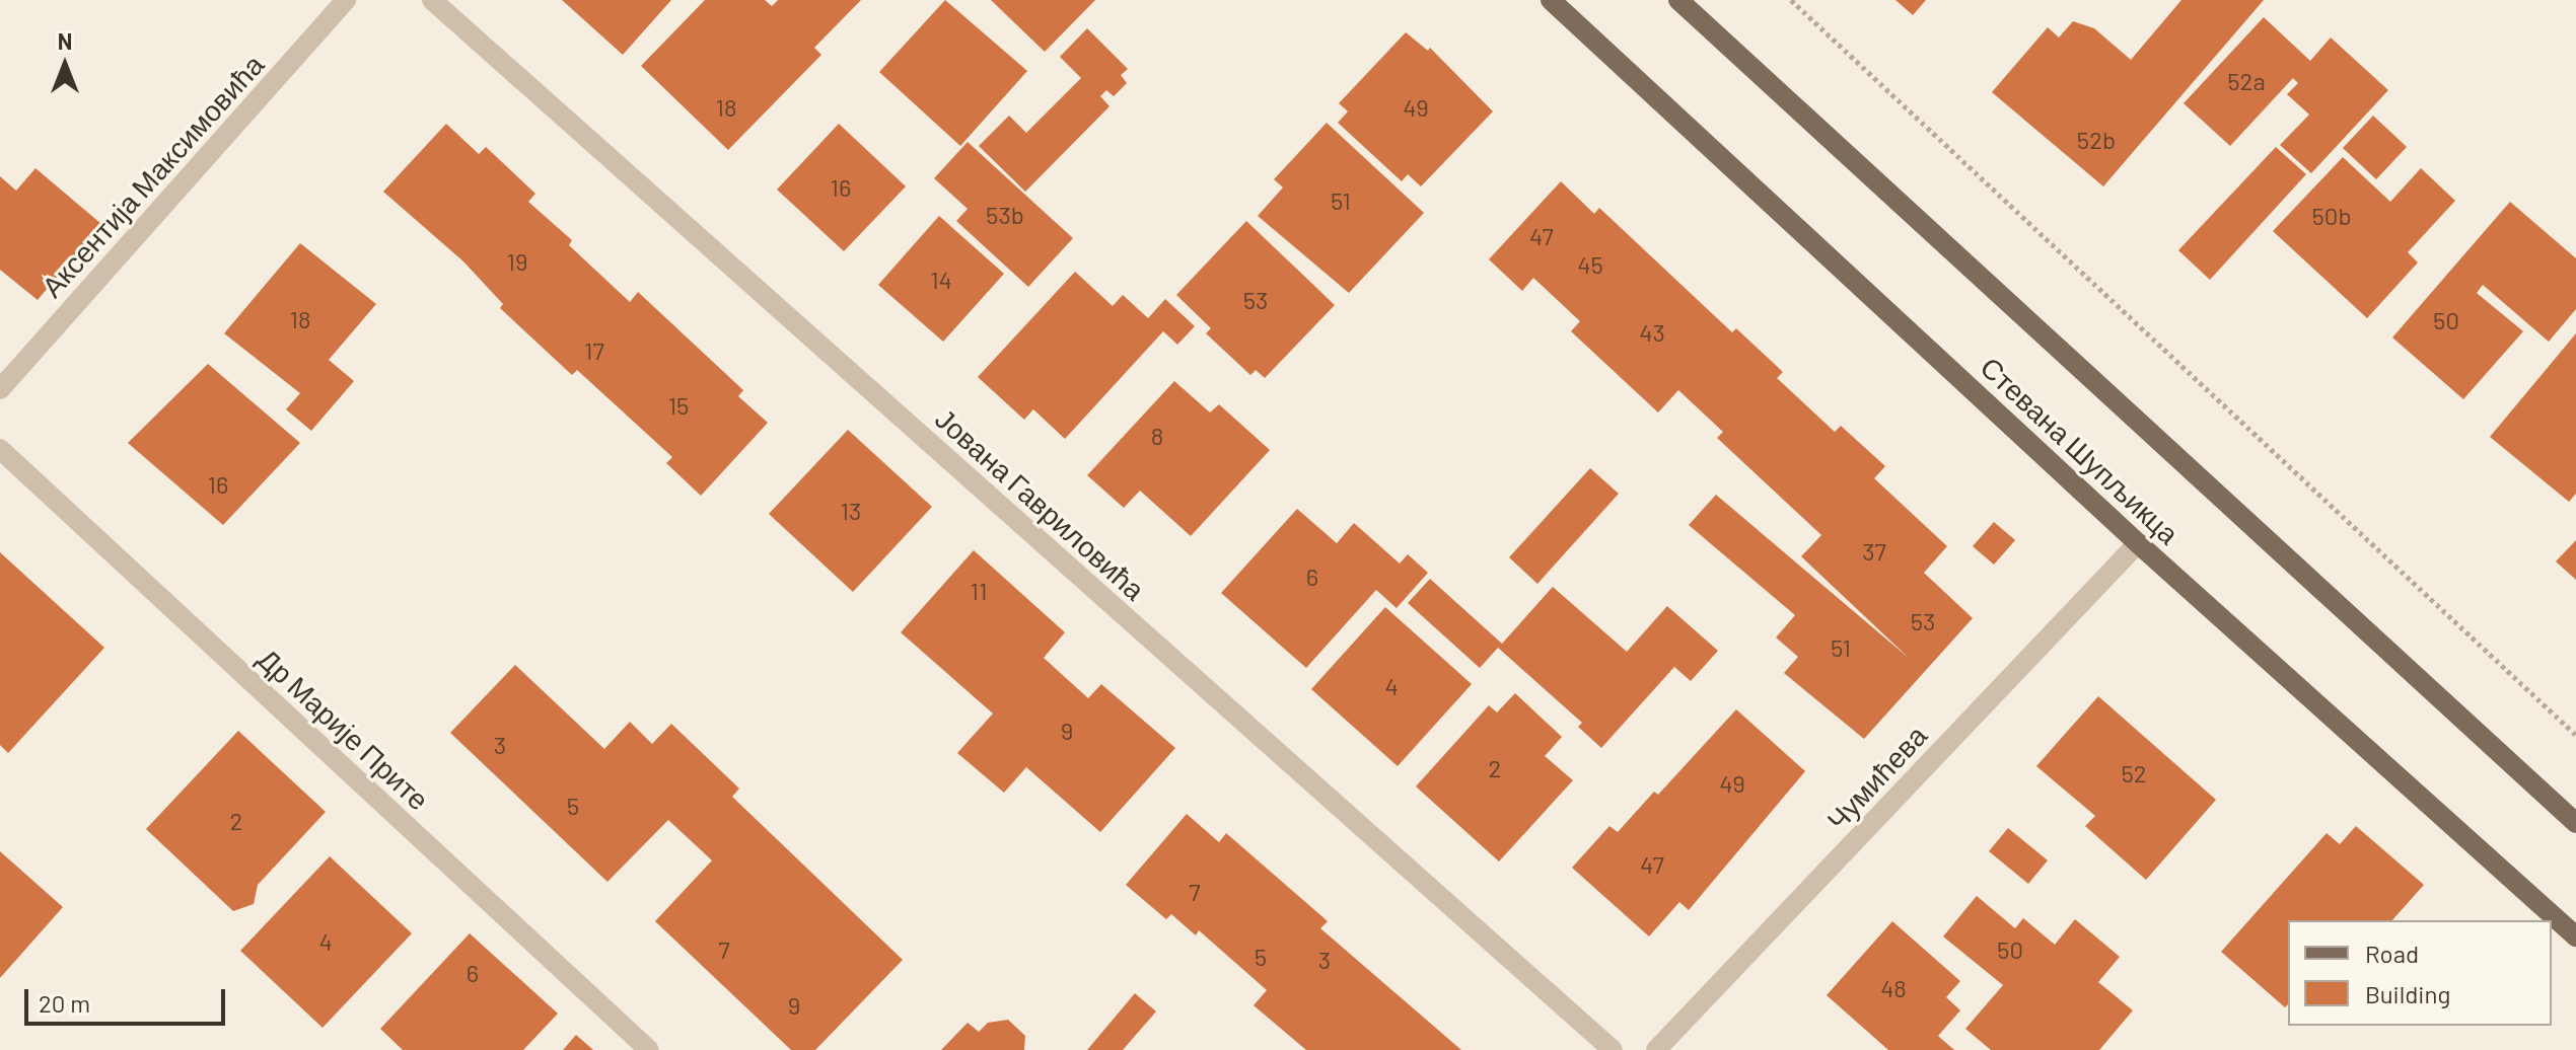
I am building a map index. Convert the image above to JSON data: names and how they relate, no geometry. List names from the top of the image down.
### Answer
{
  "streets": {
    "main road": ["Стевана Шупљикца"],
    "street": [
      "Аксентија Максимовића",
      "Јована Гавриловића",
      "Др Марије Прите",
      "Чумићева"
    ]
  },
  "crossings": [
    ["Стевана Шупљикца", "Чумићева"]
  ],
  "house_numbers": [
    "52a",
    "18",
    "49",
    "52b",
    "16",
    "51",
    "53b",
    "50b",
    "47",
    "19",
    "45",
    "14",
    "53",
    "18",
    "50",
    "43",
    "17",
    "15",
    "8",
    "16",
    "13",
    "37",
    "6",
    "11",
    "53",
    "51",
    "4",
    "9",
    "3",
    "2",
    "52",
    "49",
    "5",
    "2",
    "47",
    "7",
    "4",
    "7",
    "50",
    "5",
    "3",
    "6",
    "48",
    "9"
  ],
  "legend": ["Road", "Building"],
  "scale_bar": "20 m",
  "north": "top"
}
